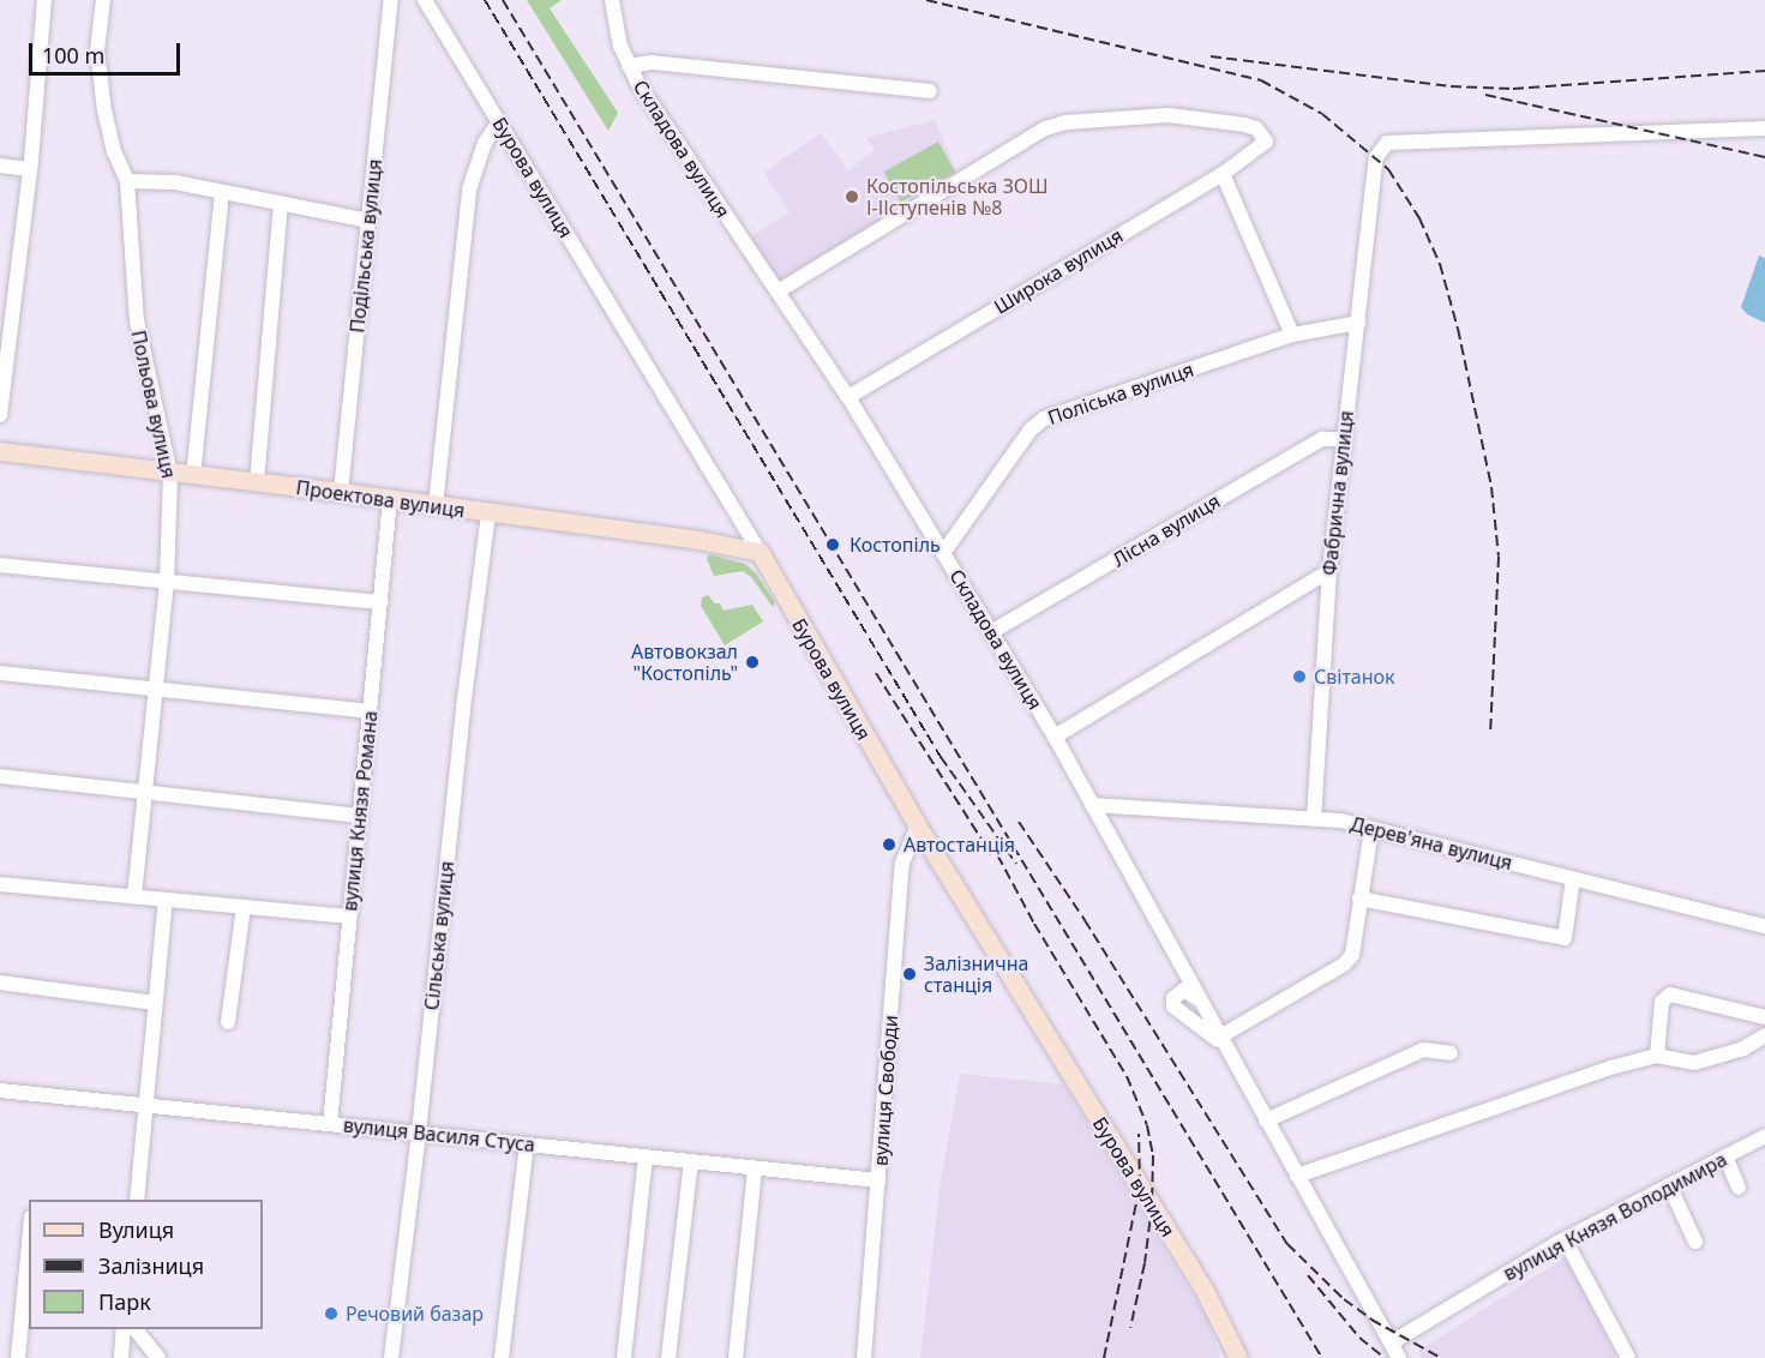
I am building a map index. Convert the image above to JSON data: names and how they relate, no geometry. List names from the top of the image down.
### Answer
{
  "streets": {
    "main road": ["Бурова вулиця", "Проектова вулиця"],
    "street": [
      "Складова вулиця",
      "Подільська вулиця",
      "Широка вулиця",
      "Поліська вулиця",
      "Польова вулиця",
      "Фабрична вулиця",
      "Лісна вулиця",
      "вулиця Князя Романа",
      "Дерев'яна вулиця",
      "Сільська вулиця",
      "вулиця Свободи",
      "вулиця Василя Стуса",
      "вулиця Князя Володимира"
    ]
  },
  "crossings": [
    ["Складова вулиця", "Широка вулиця"],
    ["Складова вулиця", "Поліська вулиця"],
    ["Складова вулиця", "Лісна вулиця"],
    ["Складова вулиця", "Дерев'яна вулиця"],
    ["Складова вулиця", "вулиця Князя Володимира"],
    ["Бурова вулиця", "Проектова вулиця"],
    ["Бурова вулиця", "вулиця Свободи"],
    ["Подільська вулиця", "Проектова вулиця"],
    ["Поліська вулиця", "Фабрична вулиця"],
    ["Польова вулиця", "Проектова вулиця"],
    ["Фабрична вулиця", "Лісна вулиця"],
    ["Фабрична вулиця", "Дерев'яна вулиця"],
    ["Проектова вулиця", "вулиця Князя Романа"],
    ["Проектова вулиця", "Сільська вулиця"],
    ["вулиця Князя Романа", "вулиця Василя Стуса"],
    ["Сільська вулиця", "вулиця Василя Стуса"],
    ["вулиця Свободи", "вулиця Василя Стуса"]
  ],
  "places": [
    "Костопільська ЗОШ І-ІІступенів №8",
    "Костопіль",
    "Автовокзал \"Костопіль\"",
    "Світанок",
    "Автостанція",
    "Залізнична станція",
    "Речовий базар"
  ],
  "legend": ["Вулиця", "Залізниця", "Парк"],
  "scale_bar": "100 m"
}
